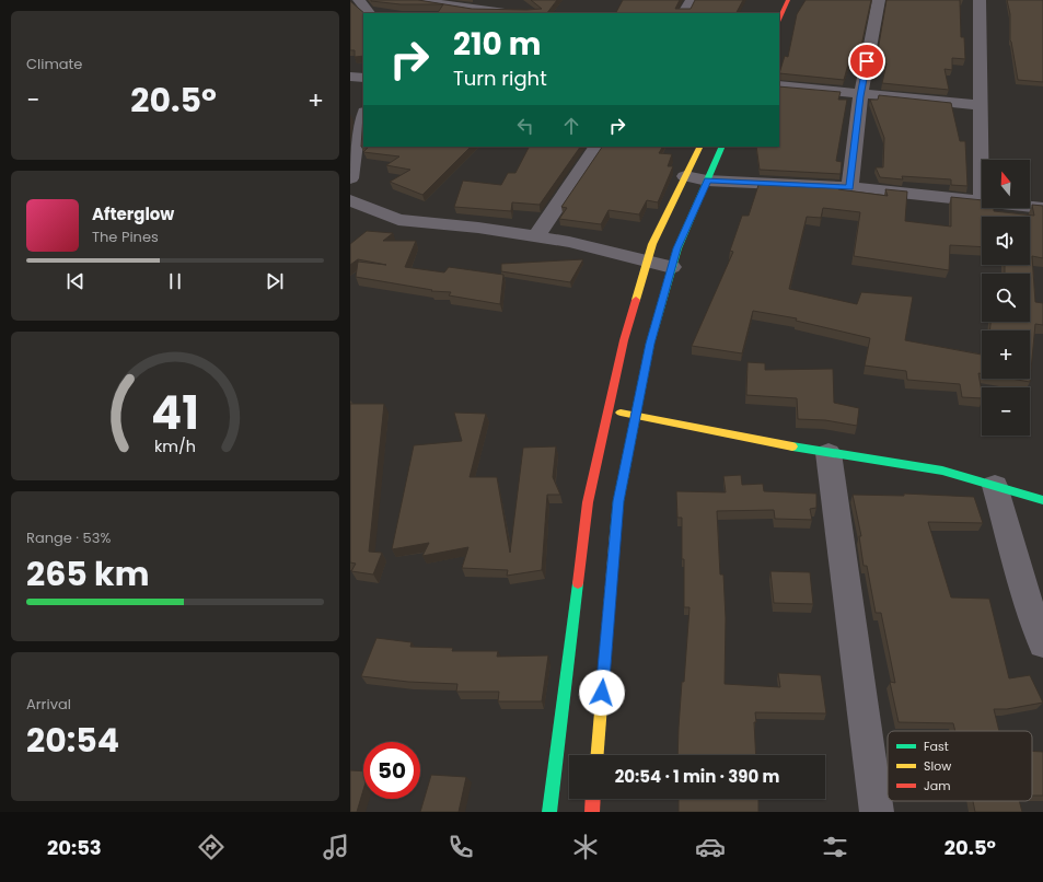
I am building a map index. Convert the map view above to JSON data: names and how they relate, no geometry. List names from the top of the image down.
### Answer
{
  "legend": ["Fast", "Slow", "Jam"],
  "north": "top",
  "page": {
    "tile": [
      "Climate",
      ["Range · 53%", "265 km"],
      ["Arrival", "20:54"]
    ],
    "turn": ["210 m", "Turn right"],
    "heat": ["−", "20.5°", "+"],
    "map_buttons": ["+", "−"],
    "song": ["Afterglow", "The Pines"],
    "limit": "50",
    "trip": "20:54 · 1 min · 390 m",
    "tabs": ["20:53", "20.5°"],
    "gauge": ["41", "km/h"]
  }
}
